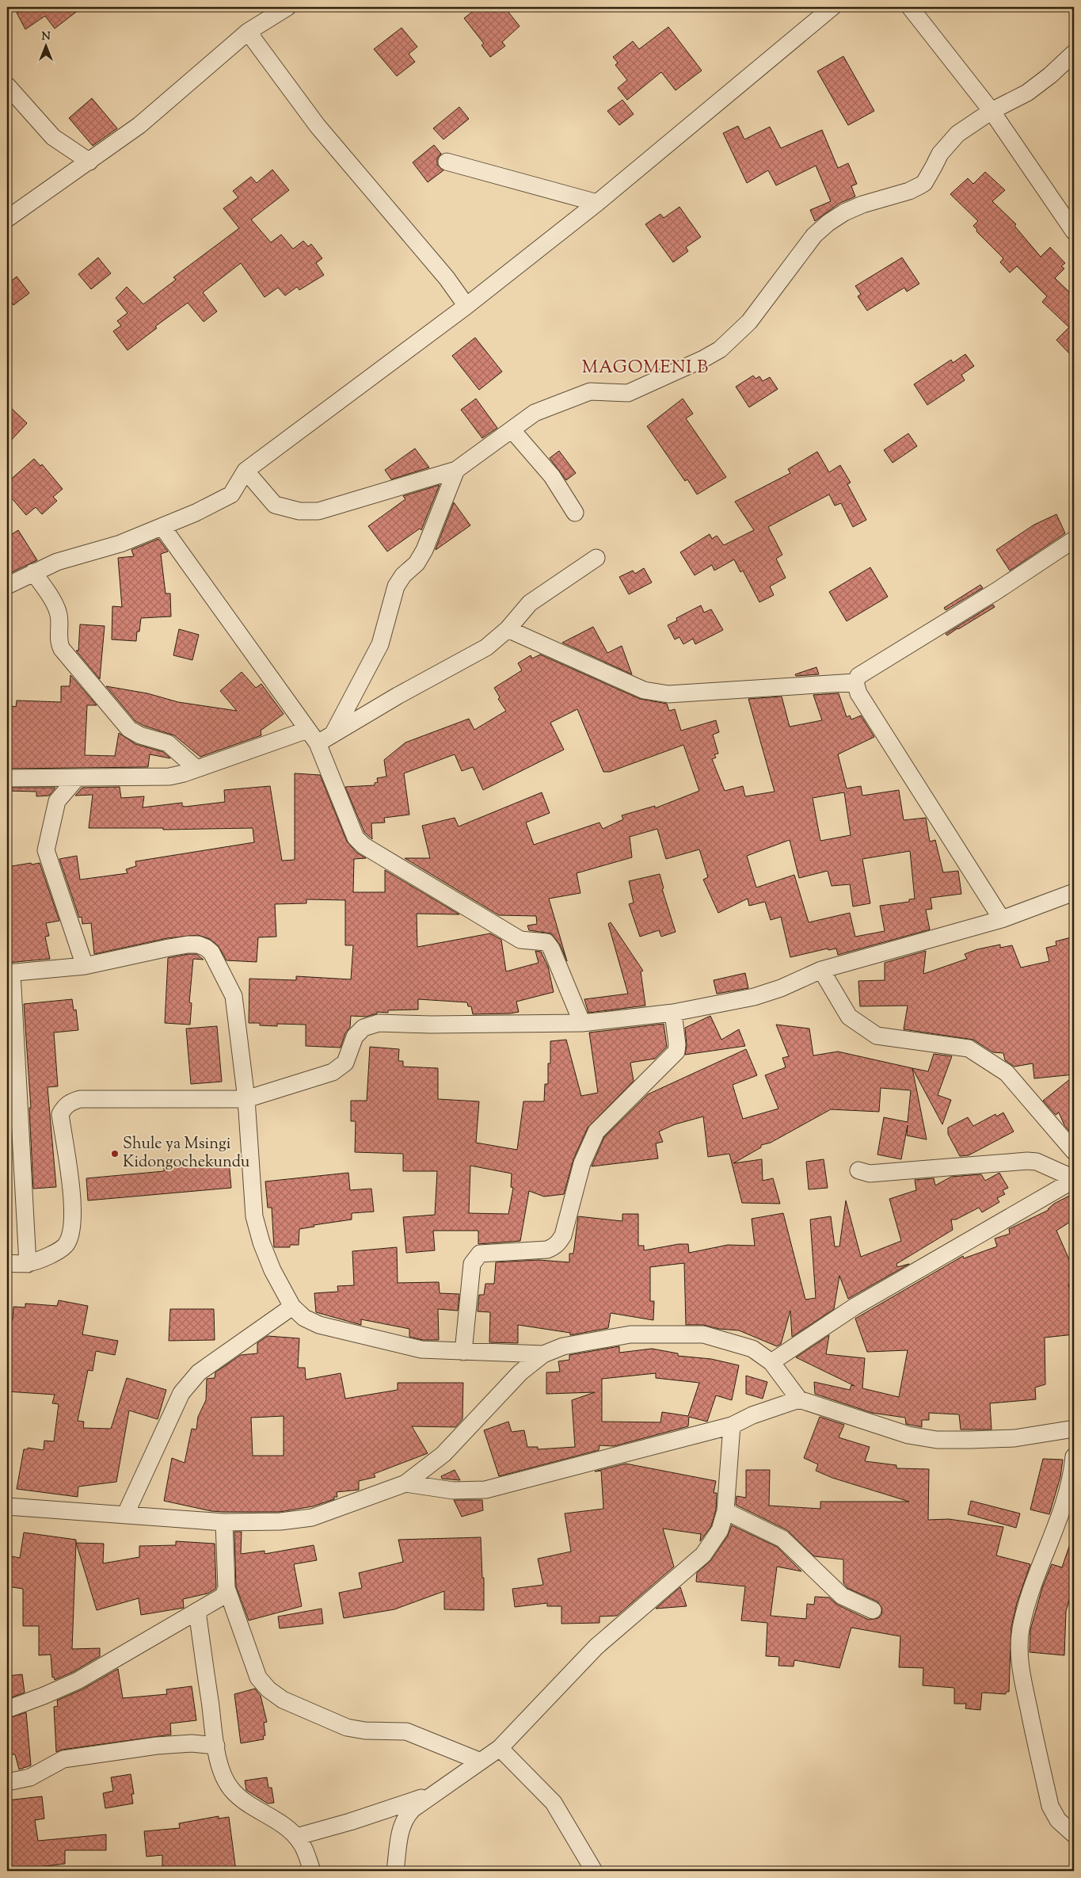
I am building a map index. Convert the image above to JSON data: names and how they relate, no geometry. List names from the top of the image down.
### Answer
{
  "districts": ["MAGOMENI B"],
  "places": ["Shule ya Msingi Kidongochekundu"],
  "north": "top"
}
